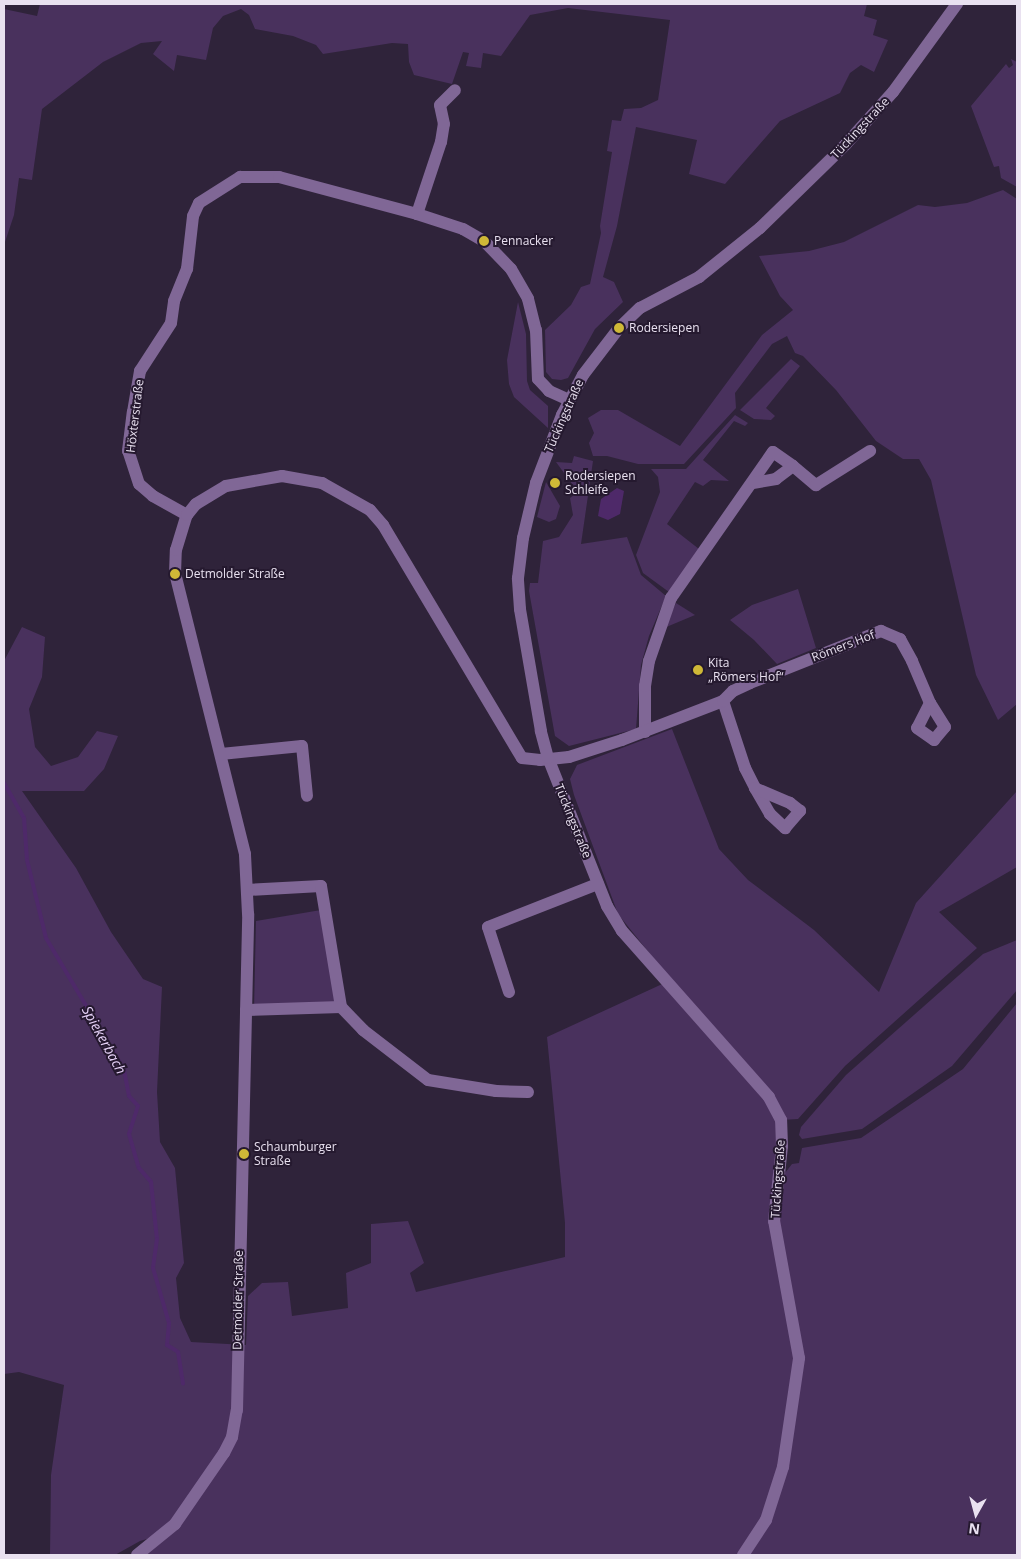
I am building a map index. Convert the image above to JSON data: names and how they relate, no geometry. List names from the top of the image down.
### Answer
{
  "streets": {
    "street": [
      "Tückingstraße",
      "Höxterstraße",
      "Römers Hof",
      "Detmolder Straße"
    ]
  },
  "crossings": [
    ["Tückingstraße", "Höxterstraße"],
    ["Tückingstraße", "Römers Hof"],
    ["Höxterstraße", "Detmolder Straße"]
  ],
  "water": ["Spiekerbach"],
  "places": [
    "Pennacker",
    "Rodersiepen",
    "Rodersiepen Schleife",
    "Detmolder Straße",
    "Kita „Römers Hof“",
    "Schaumburger Straße"
  ],
  "north": "bottom"
}
